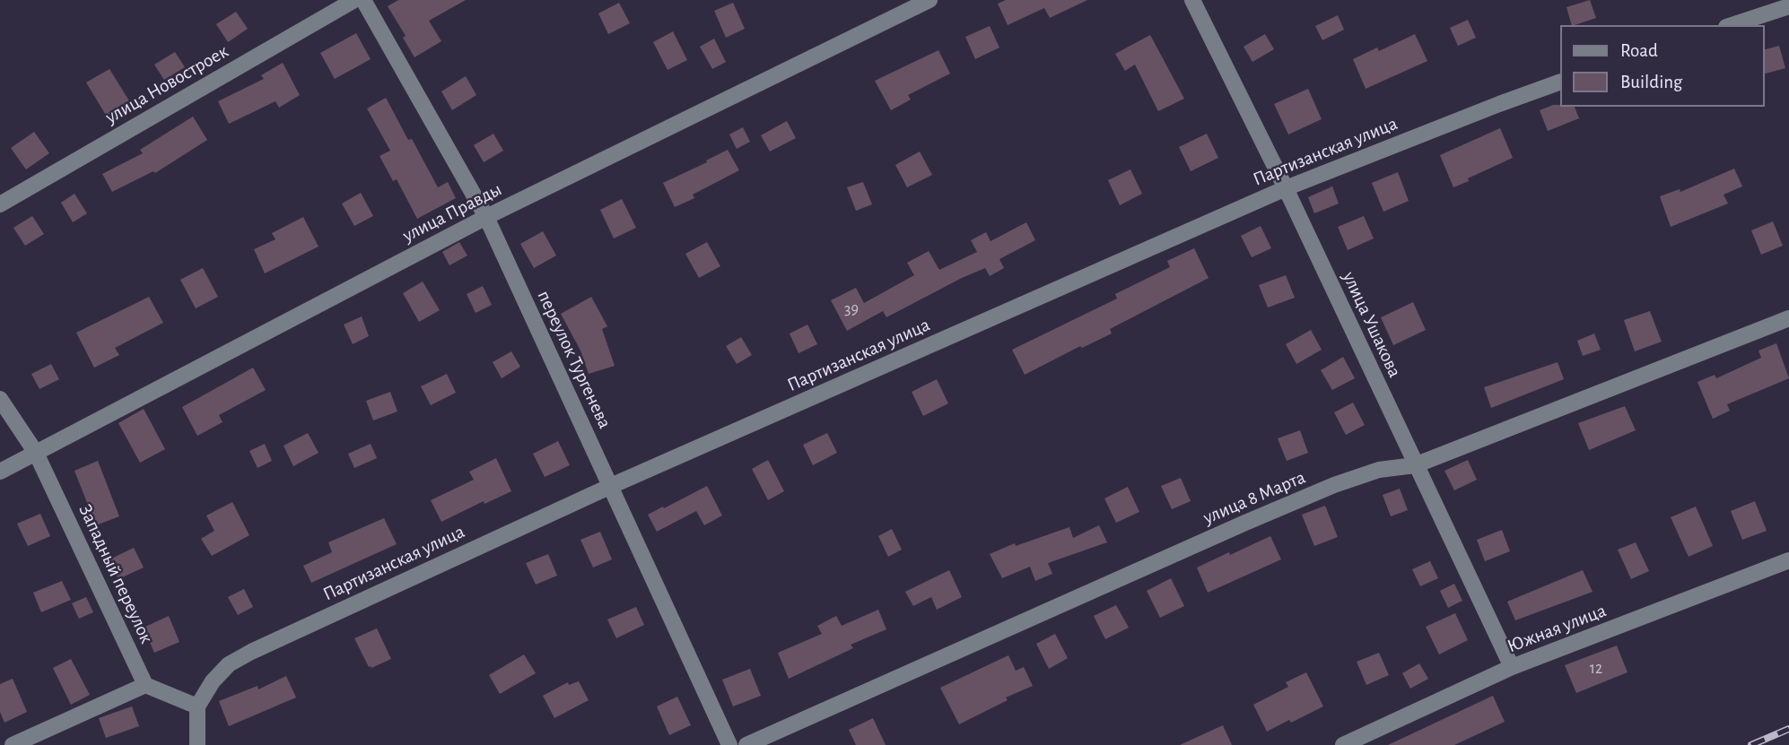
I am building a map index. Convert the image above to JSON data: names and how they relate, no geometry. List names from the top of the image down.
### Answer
{
  "streets": {
    "street": [
      "улица Новостроек",
      "Партизанская улица",
      "улица Правды",
      "улица Ушакова",
      "переулок Тургенева",
      "улица 8 Марта",
      "Западный переулок",
      "Южная улица"
    ]
  },
  "crossings": [
    ["Партизанская улица", "улица Ушакова"],
    ["Партизанская улица", "переулок Тургенева"],
    ["улица Правды", "переулок Тургенева"],
    ["улица Правды", "Западный переулок"],
    ["улица Ушакова", "улица 8 Марта"],
    ["улица Ушакова", "Южная улица"]
  ],
  "house_numbers": ["39", "12"],
  "legend": ["Road", "Building"]
}
